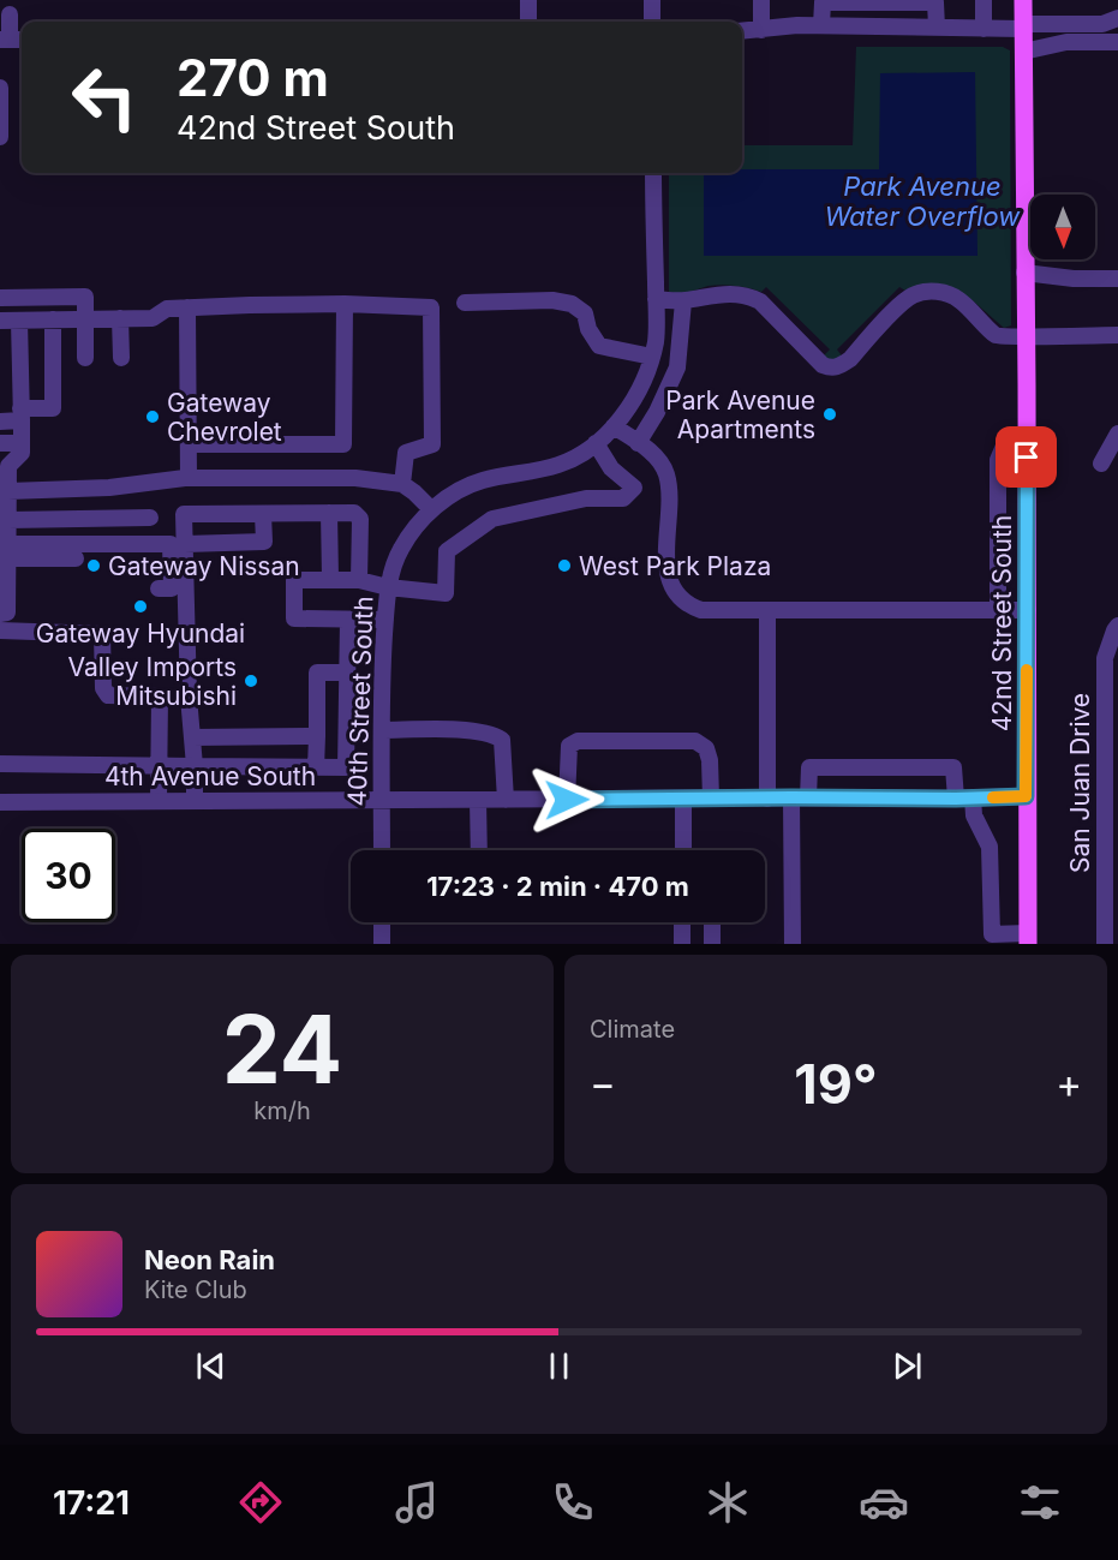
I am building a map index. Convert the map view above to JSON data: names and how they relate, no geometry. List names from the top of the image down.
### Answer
{
  "streets": {
    "main road": ["42nd Street South"],
    "street": ["40th Street South", "4th Avenue South", "San Juan Drive"]
  },
  "crossings": [
    ["42nd Street South", "4th Avenue South"],
    ["40th Street South", "4th Avenue South"]
  ],
  "water": ["Park Avenue Water Overflow"],
  "places": [
    "Park Avenue Apartments",
    "Gateway Chevrolet",
    "Gateway Nissan",
    "West Park Plaza",
    "Gateway Hyundai",
    "Valley Imports Mitsubishi"
  ],
  "north": "bottom",
  "page": {
    "turn": ["270 m", "42nd Street South"],
    "limit": "30",
    "trip": "17:23 · 2 min · 470 m",
    "tile": [
      ["24", "km/h"],
      "Climate"
    ],
    "heat": ["−", "19°", "+"],
    "song": ["Neon Rain", "Kite Club"],
    "tabs": "17:21"
  }
}
